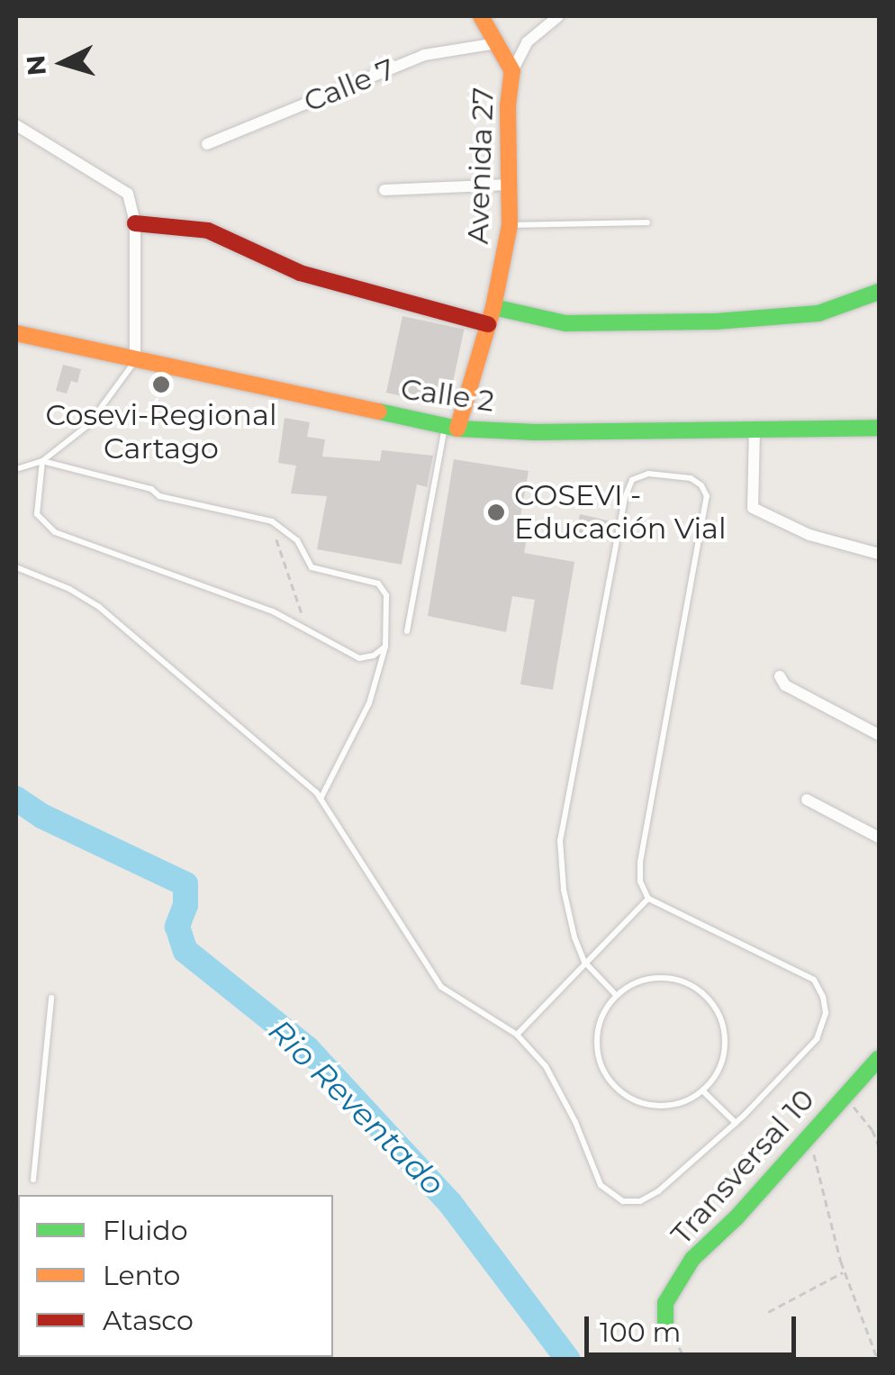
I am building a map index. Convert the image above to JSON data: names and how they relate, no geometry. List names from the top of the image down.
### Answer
{
  "streets": {
    "street": [
      "Calle 7",
      "Avenida 27",
      "Calle 2",
      "Transversal 10"
    ]
  },
  "crossings": [
    ["Calle 7", "Avenida 27"],
    ["Avenida 27", "Calle 2"]
  ],
  "water": ["Rio Reventado"],
  "places": ["Cosevi-Regional Cartago", "COSEVI - Educación Vial"],
  "legend": ["Fluido", "Lento", "Atasco"],
  "scale_bar": "100 m",
  "north": "left"
}
